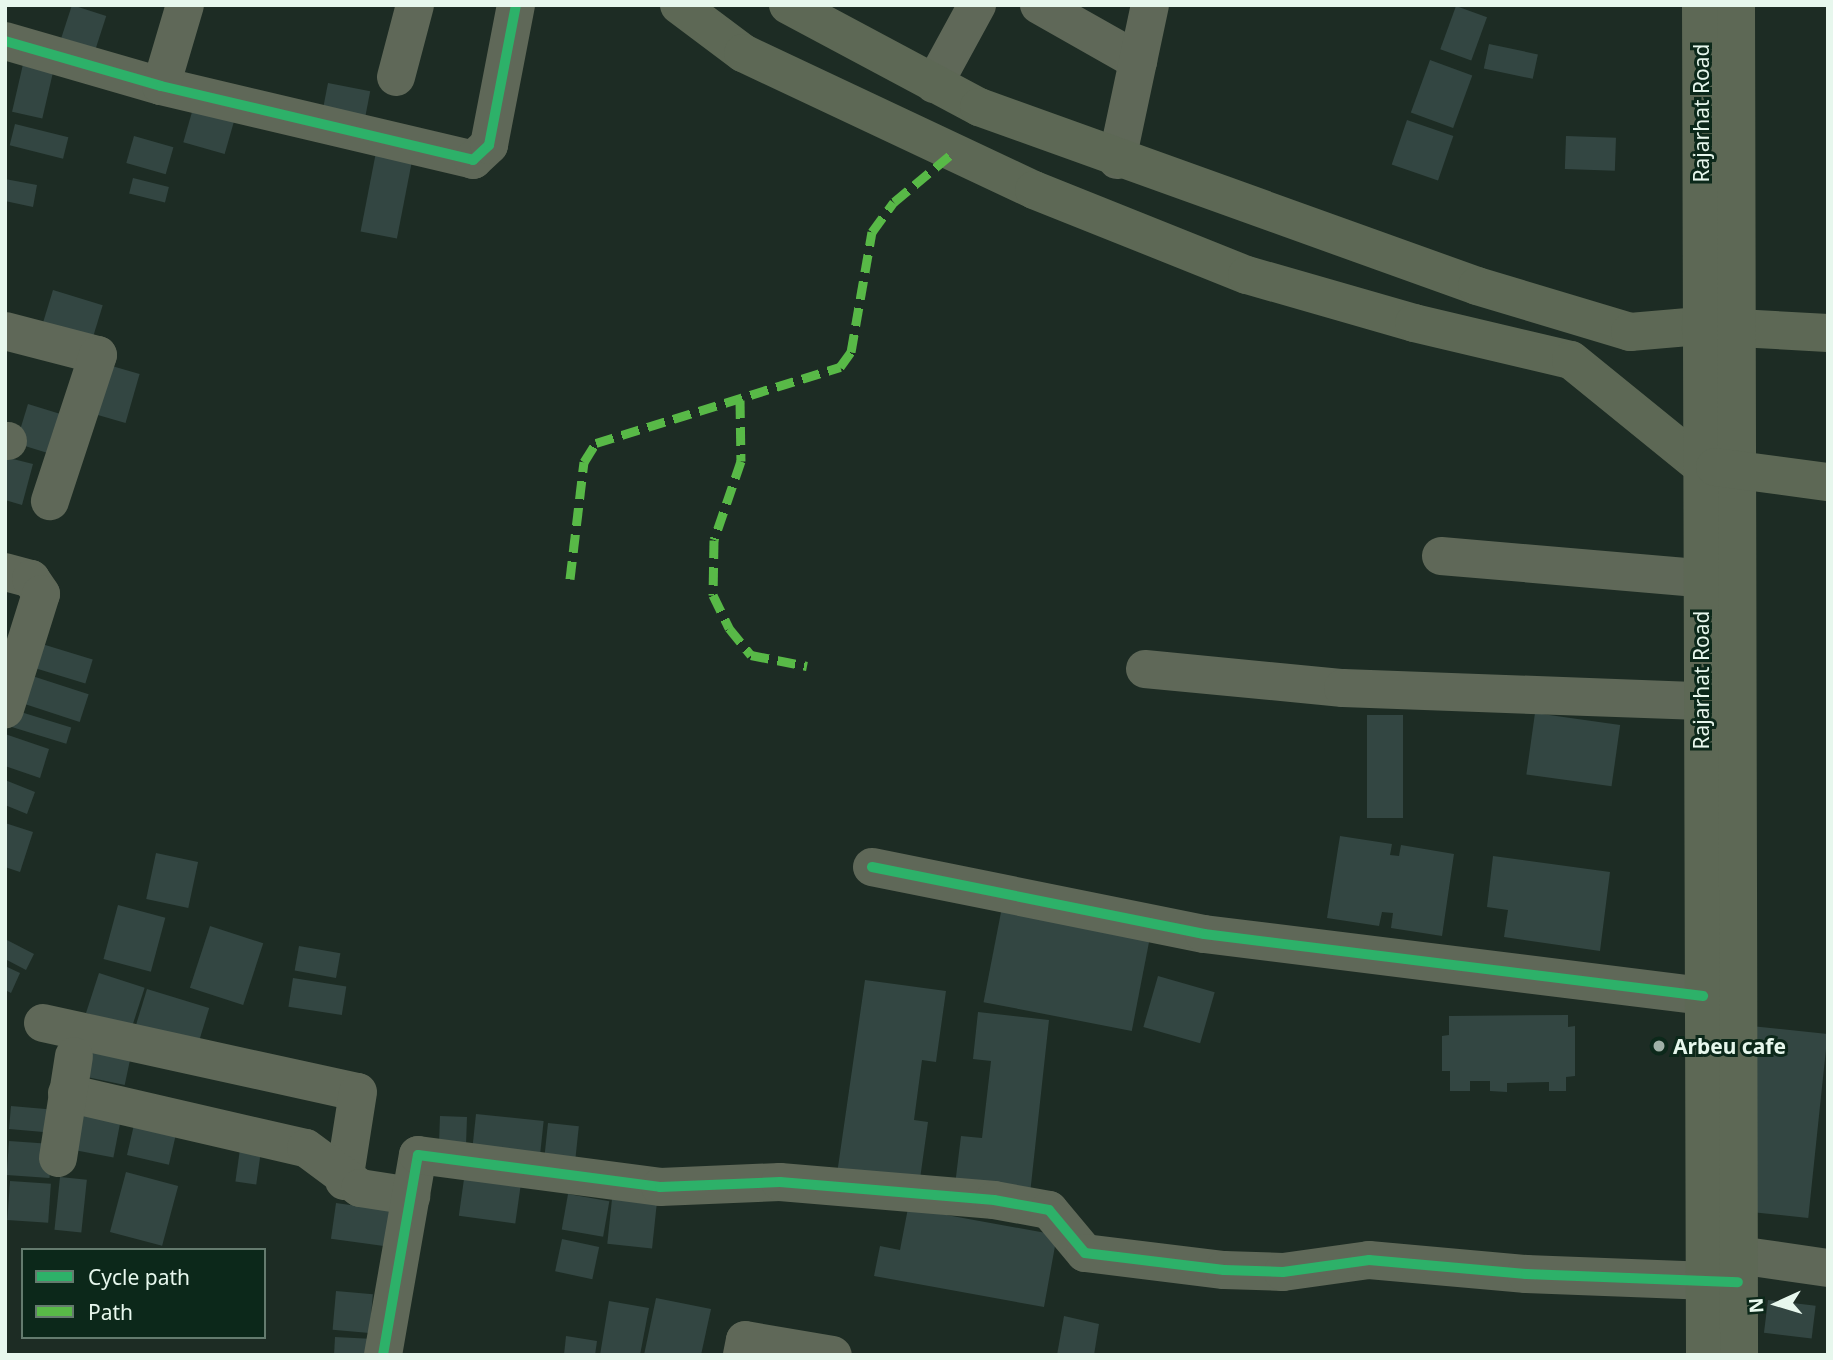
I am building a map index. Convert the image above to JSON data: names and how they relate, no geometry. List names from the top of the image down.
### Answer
{
  "streets": {
    "main road": ["Rajarhat Road"]
  },
  "places": ["Arbeu cafe"],
  "legend": ["Cycle path", "Path"],
  "north": "left"
}
